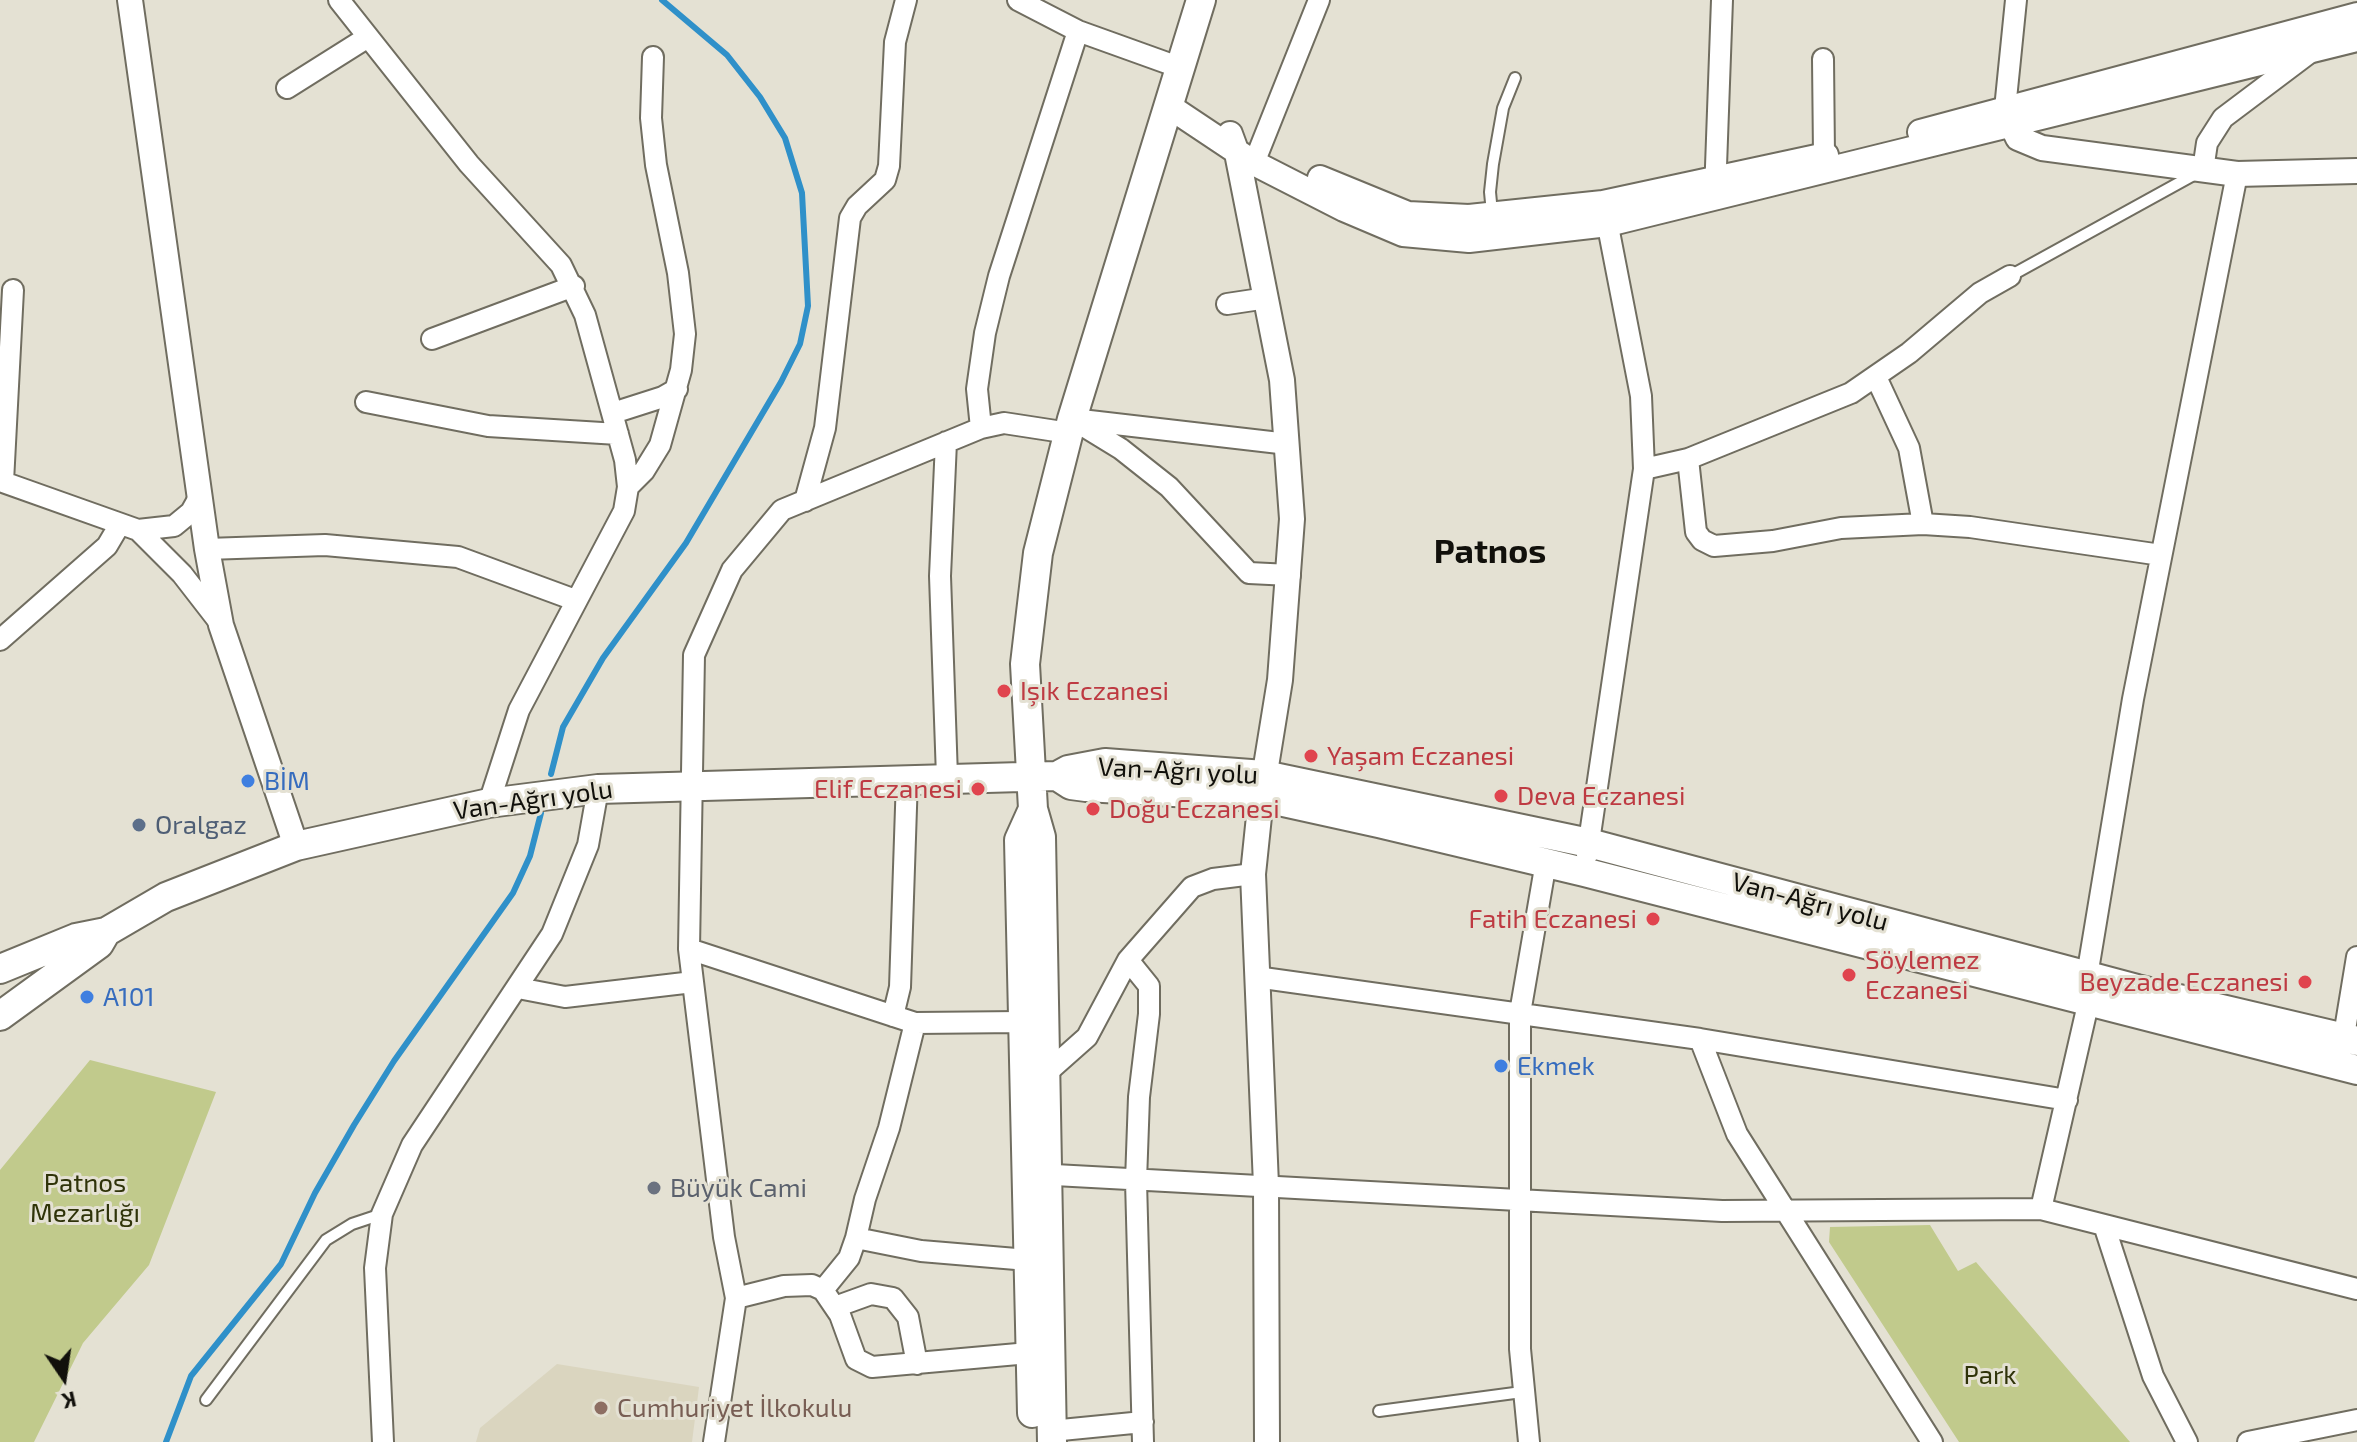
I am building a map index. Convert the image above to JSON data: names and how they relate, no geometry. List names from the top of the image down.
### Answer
{
  "streets": {
    "main road": ["Van-Ağrı yolu"]
  },
  "districts": ["Patnos"],
  "parks": ["Patnos Mezarlığı", "Park"],
  "places": [
    "Işık Eczanesi",
    "Yaşam Eczanesi",
    "BİM",
    "Elif Eczanesi",
    "Deva Eczanesi",
    "Doğu Eczanesi",
    "Oralgaz",
    "Fatih Eczanesi",
    "Söylemez Eczanesi",
    "Beyzade Eczanesi",
    "A101",
    "Ekmek",
    "Büyük Cami",
    "Cumhuriyet İlkokulu"
  ],
  "north": "bottom"
}
